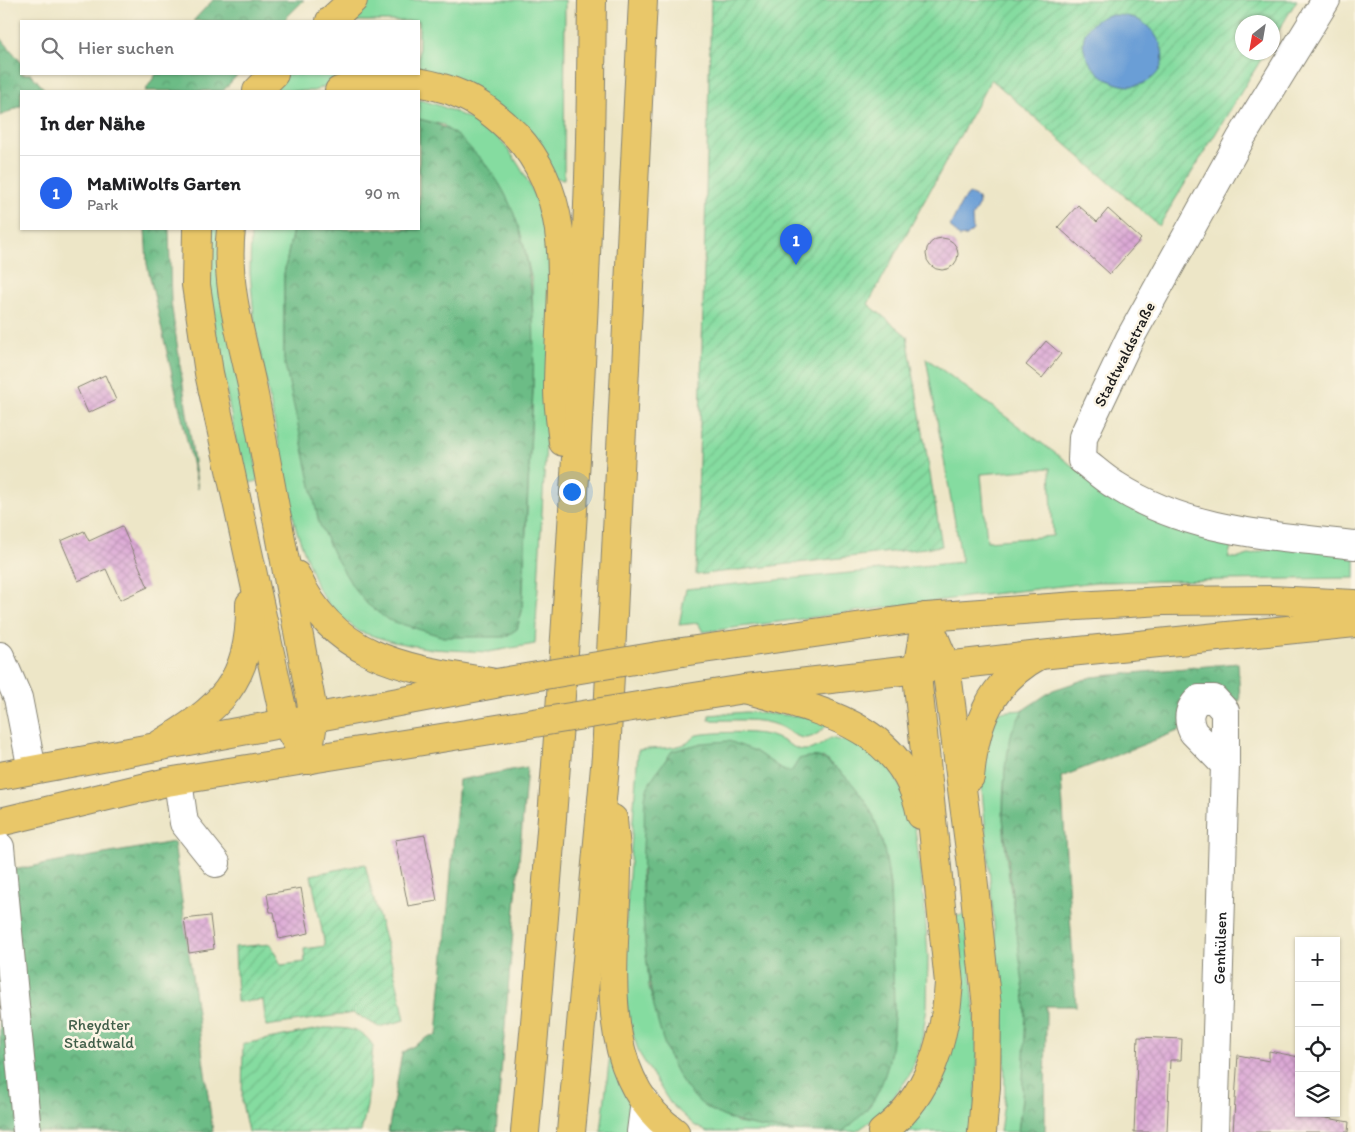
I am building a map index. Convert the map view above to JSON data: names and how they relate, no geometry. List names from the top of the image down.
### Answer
{
  "streets": {
    "street": ["Stadtwaldstraße", "Genhülsen"]
  },
  "parks": ["Rheydter Stadtwald"],
  "north": "bottom left",
  "page": {
    "search": "Hier suchen",
    "heading": "In der Nähe",
    "list": [
      {
        "mark": "1",
        "name": "MaMiWolfs Garten",
        "note": "Park",
        "value": "90 m"
      }
    ],
    "pins": "1",
    "map_buttons": ["+", "−"]
  }
}
